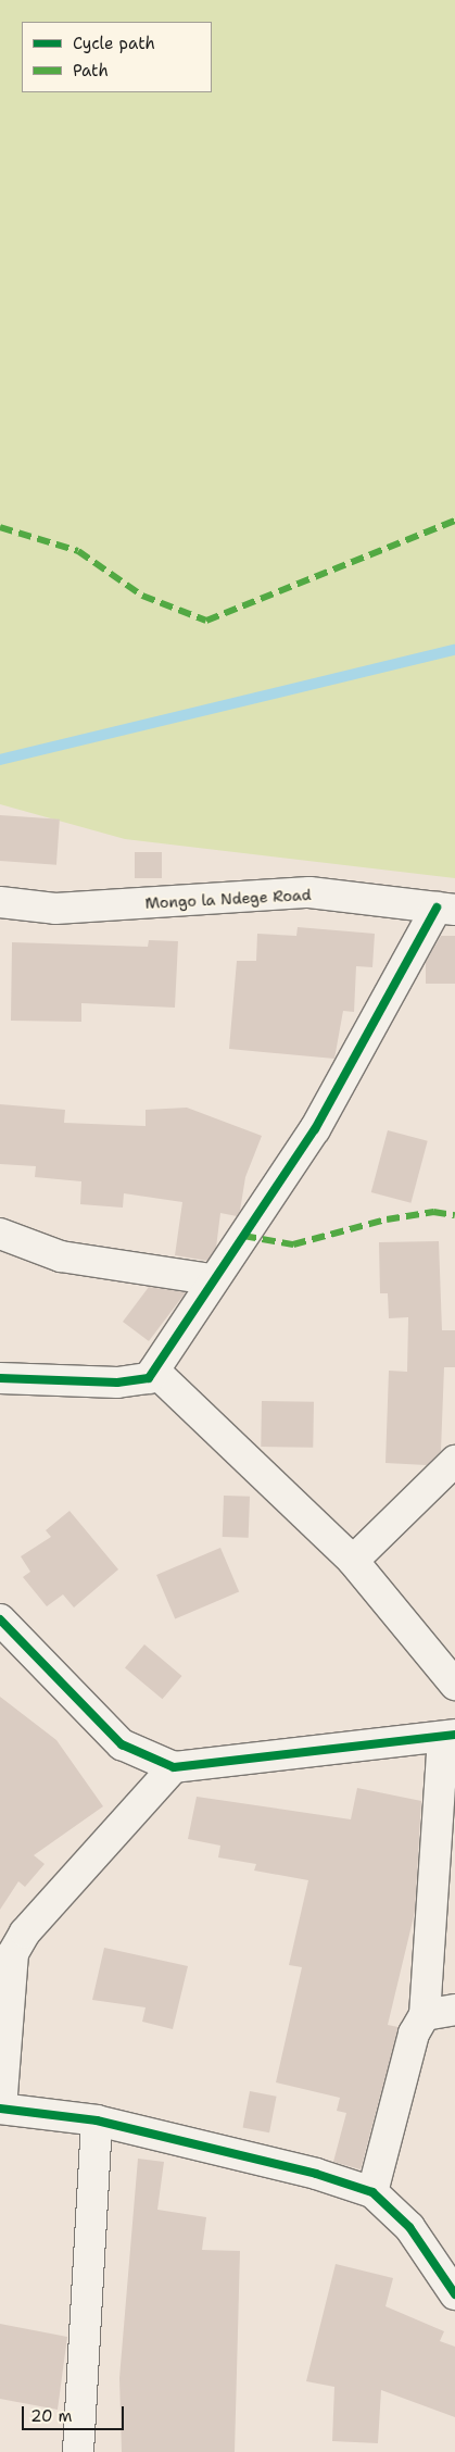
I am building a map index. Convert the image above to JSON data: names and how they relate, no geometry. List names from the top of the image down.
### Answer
{
  "streets": {
    "street": ["Mongo la Ndege Road"]
  },
  "legend": ["Cycle path", "Path"],
  "scale_bar": "20 m"
}
